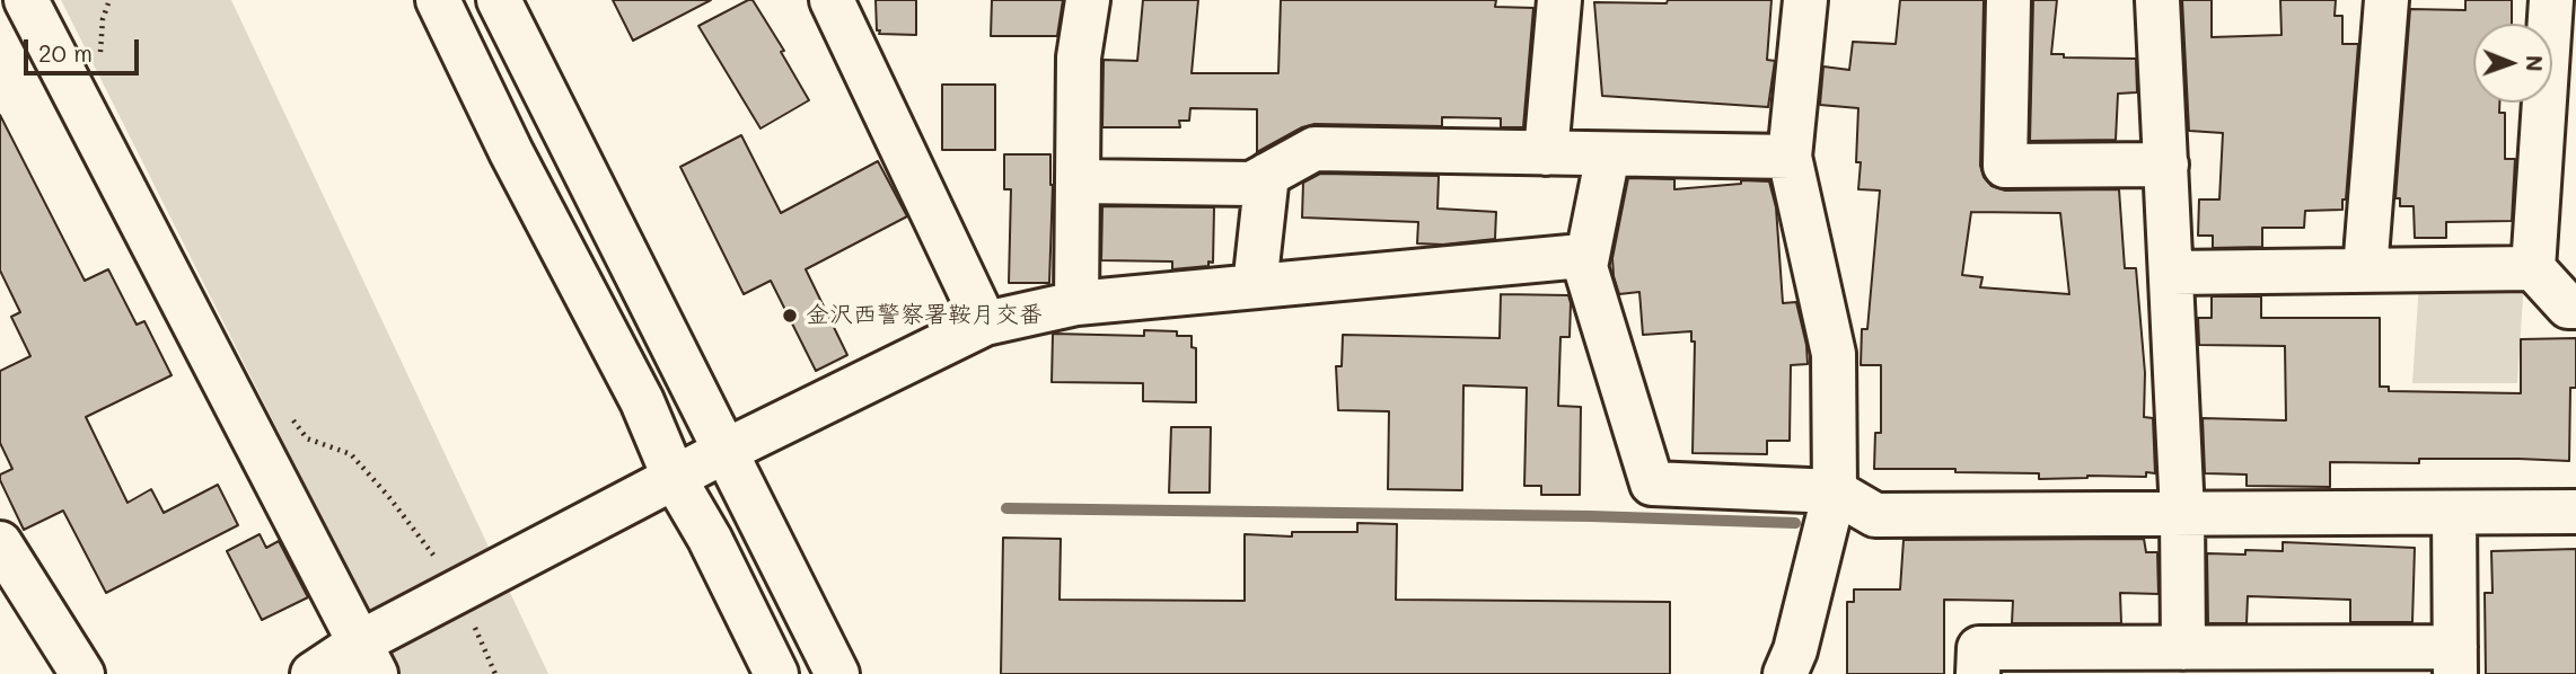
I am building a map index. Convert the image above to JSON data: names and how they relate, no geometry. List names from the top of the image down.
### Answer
{
  "places": ["金沢西警察署鞍月交番"],
  "scale_bar": "20 m",
  "north": "right"
}
